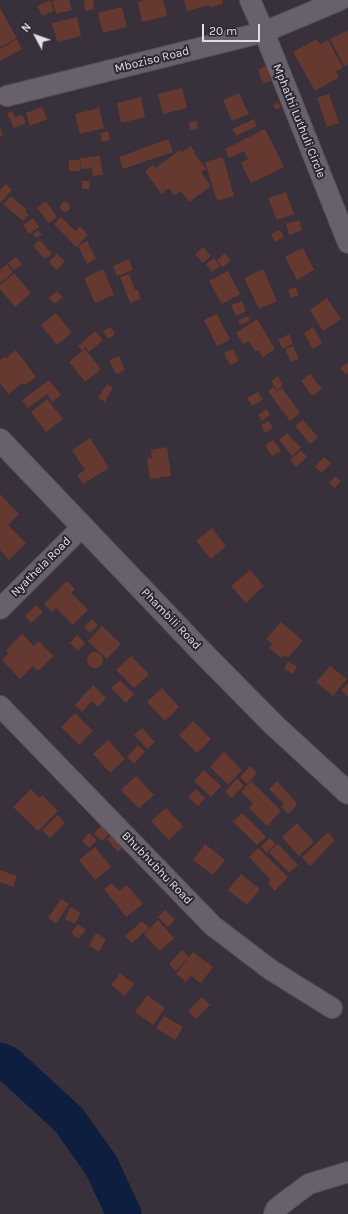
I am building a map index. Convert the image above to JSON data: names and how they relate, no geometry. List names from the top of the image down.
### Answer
{
  "streets": {
    "street": [
      "Mboziso Road",
      "Mphathi Luthuli Circle",
      "Nyathela Road",
      "Phambili Road",
      "Bhubhubhu Road"
    ]
  },
  "crossings": [
    ["Mboziso Road", "Mphathi Luthuli Circle"],
    ["Nyathela Road", "Phambili Road"]
  ],
  "scale_bar": "20 m",
  "north": "top left"
}
